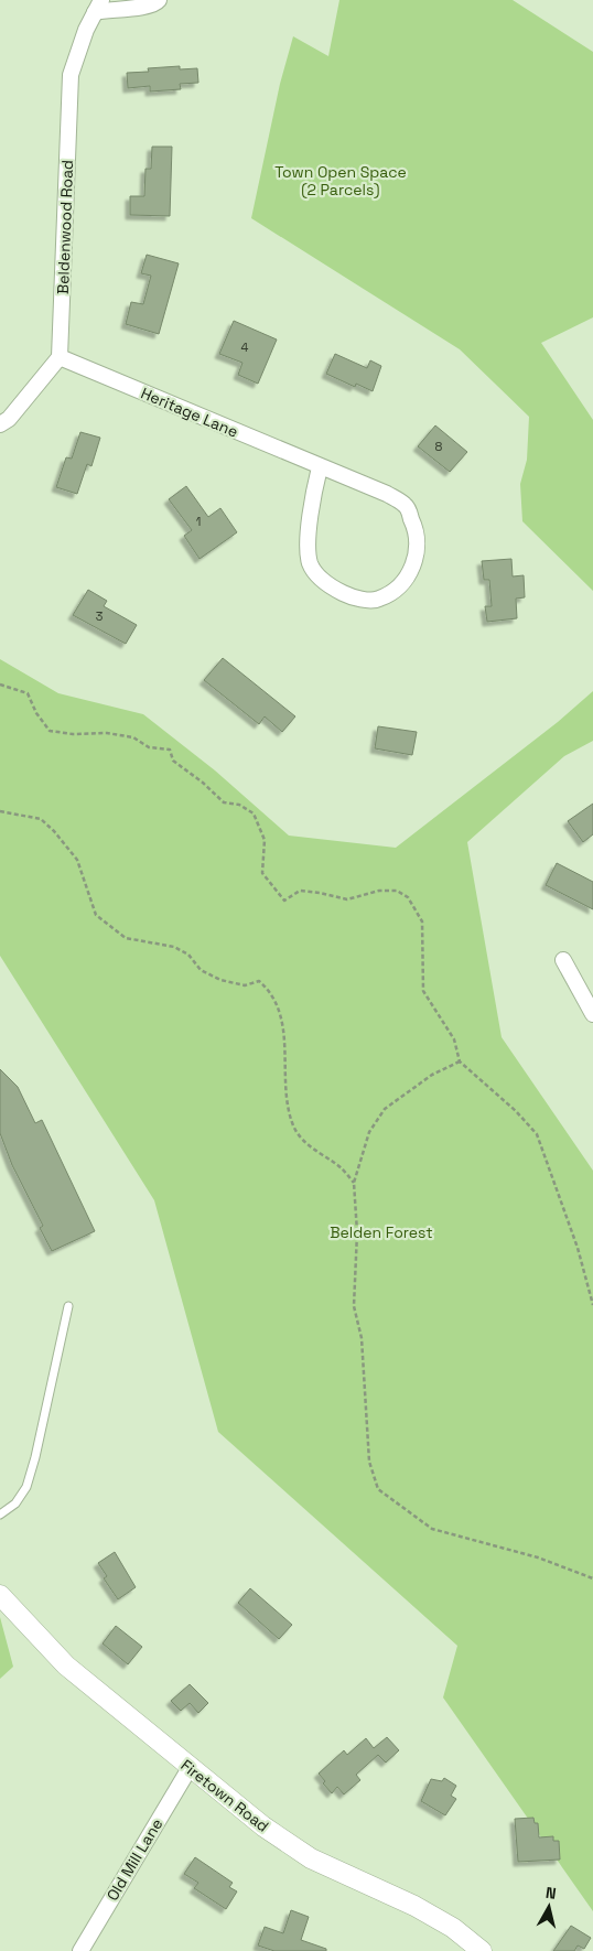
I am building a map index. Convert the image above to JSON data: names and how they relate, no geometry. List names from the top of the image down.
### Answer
{
  "streets": {
    "street": [
      "Beldenwood Road",
      "Heritage Lane",
      "Firetown Road",
      "Old Mill Lane"
    ]
  },
  "crossings": [
    ["Beldenwood Road", "Heritage Lane"],
    ["Firetown Road", "Old Mill Lane"]
  ],
  "parks": ["Town Open Space (2 Parcels)", "Belden Forest"],
  "house_numbers": [
    "4",
    "8",
    "1",
    "3"
  ],
  "north": "top"
}
